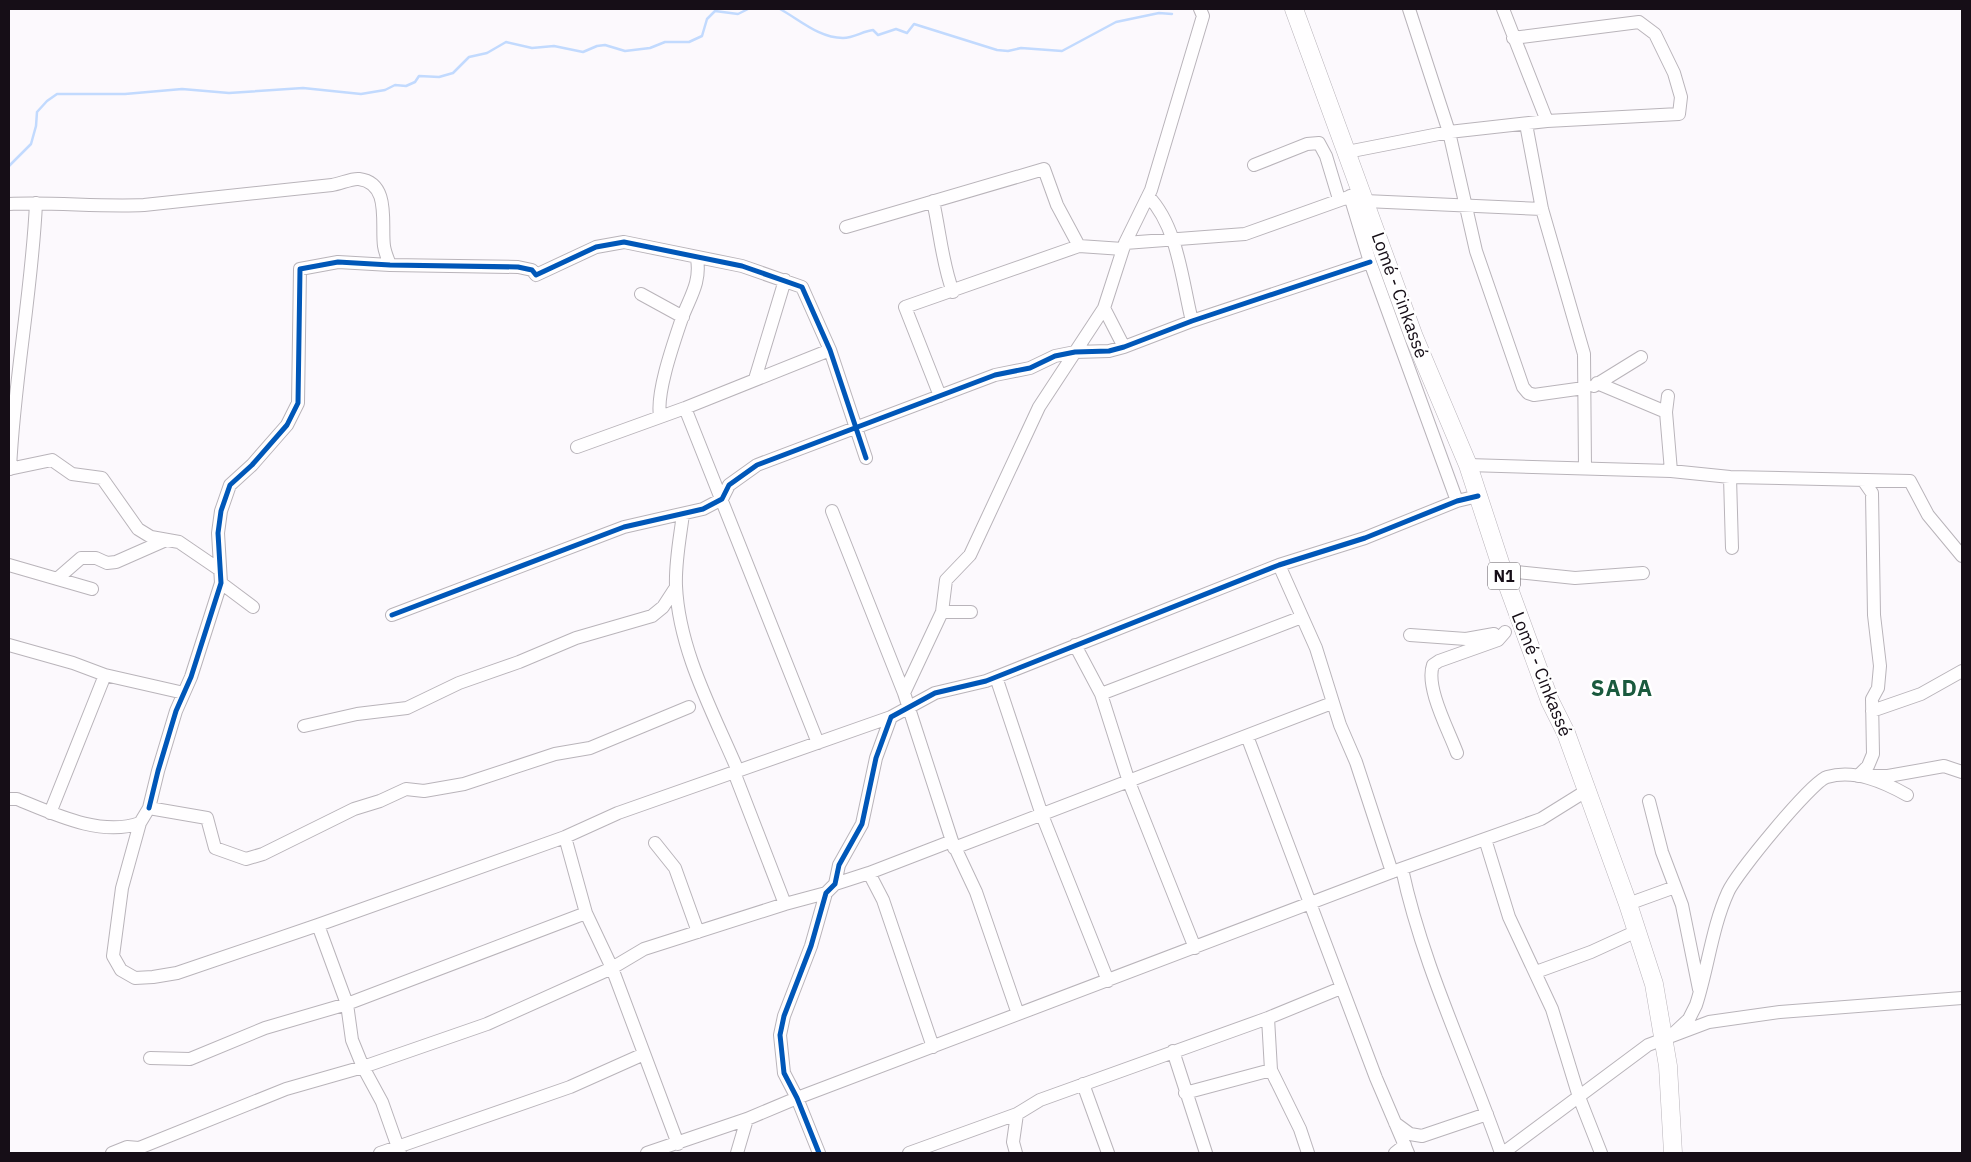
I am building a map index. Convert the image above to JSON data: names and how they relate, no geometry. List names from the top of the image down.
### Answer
{
  "streets": {
    "highway": ["Lomé - Cinkassé", "N1"]
  },
  "districts": ["SADA"]
}
